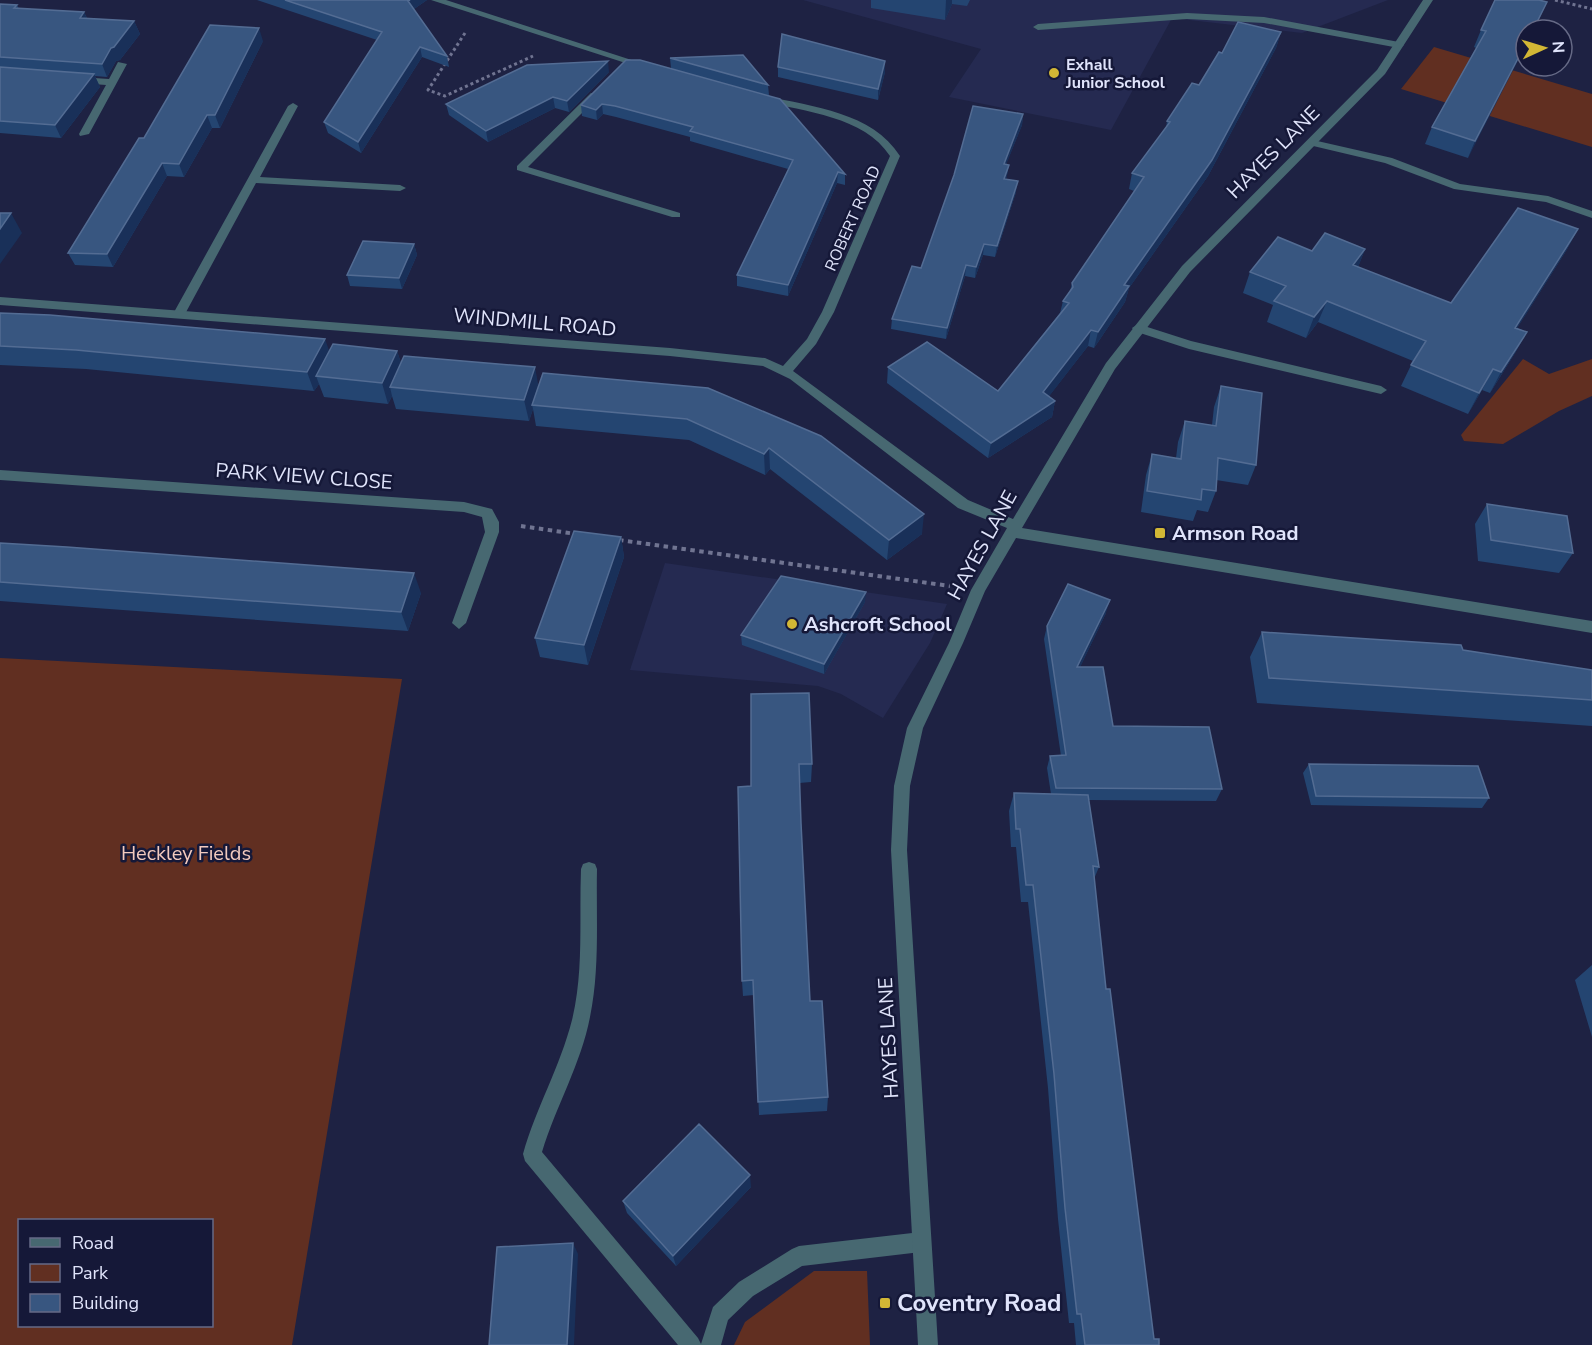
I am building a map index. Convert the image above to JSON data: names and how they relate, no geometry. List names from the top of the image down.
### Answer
{
  "streets": {
    "street": [
      "HAYES LANE",
      "ROBERT ROAD",
      "WINDMILL ROAD",
      "PARK VIEW CLOSE"
    ]
  },
  "crossings": [
    ["HAYES LANE", "WINDMILL ROAD"],
    ["ROBERT ROAD", "WINDMILL ROAD"]
  ],
  "parks": ["Heckley Fields"],
  "places": {
    "other": ["Exhall Junior School", "Ashcroft School"],
    "transit": ["Armson Road", "Coventry Road"]
  },
  "legend": ["Road", "Park", "Building"],
  "north": "right"
}
